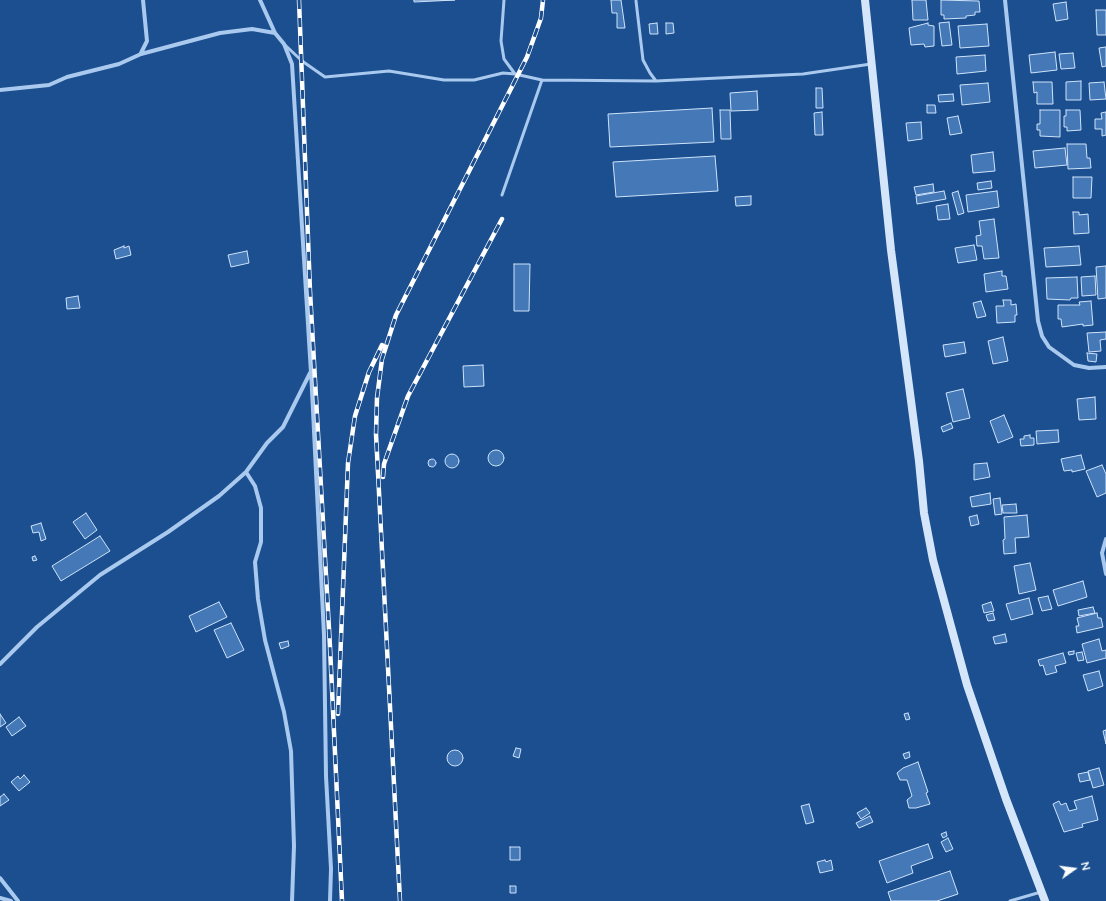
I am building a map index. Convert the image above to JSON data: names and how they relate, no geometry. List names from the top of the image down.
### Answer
{
  "north": "right"
}
